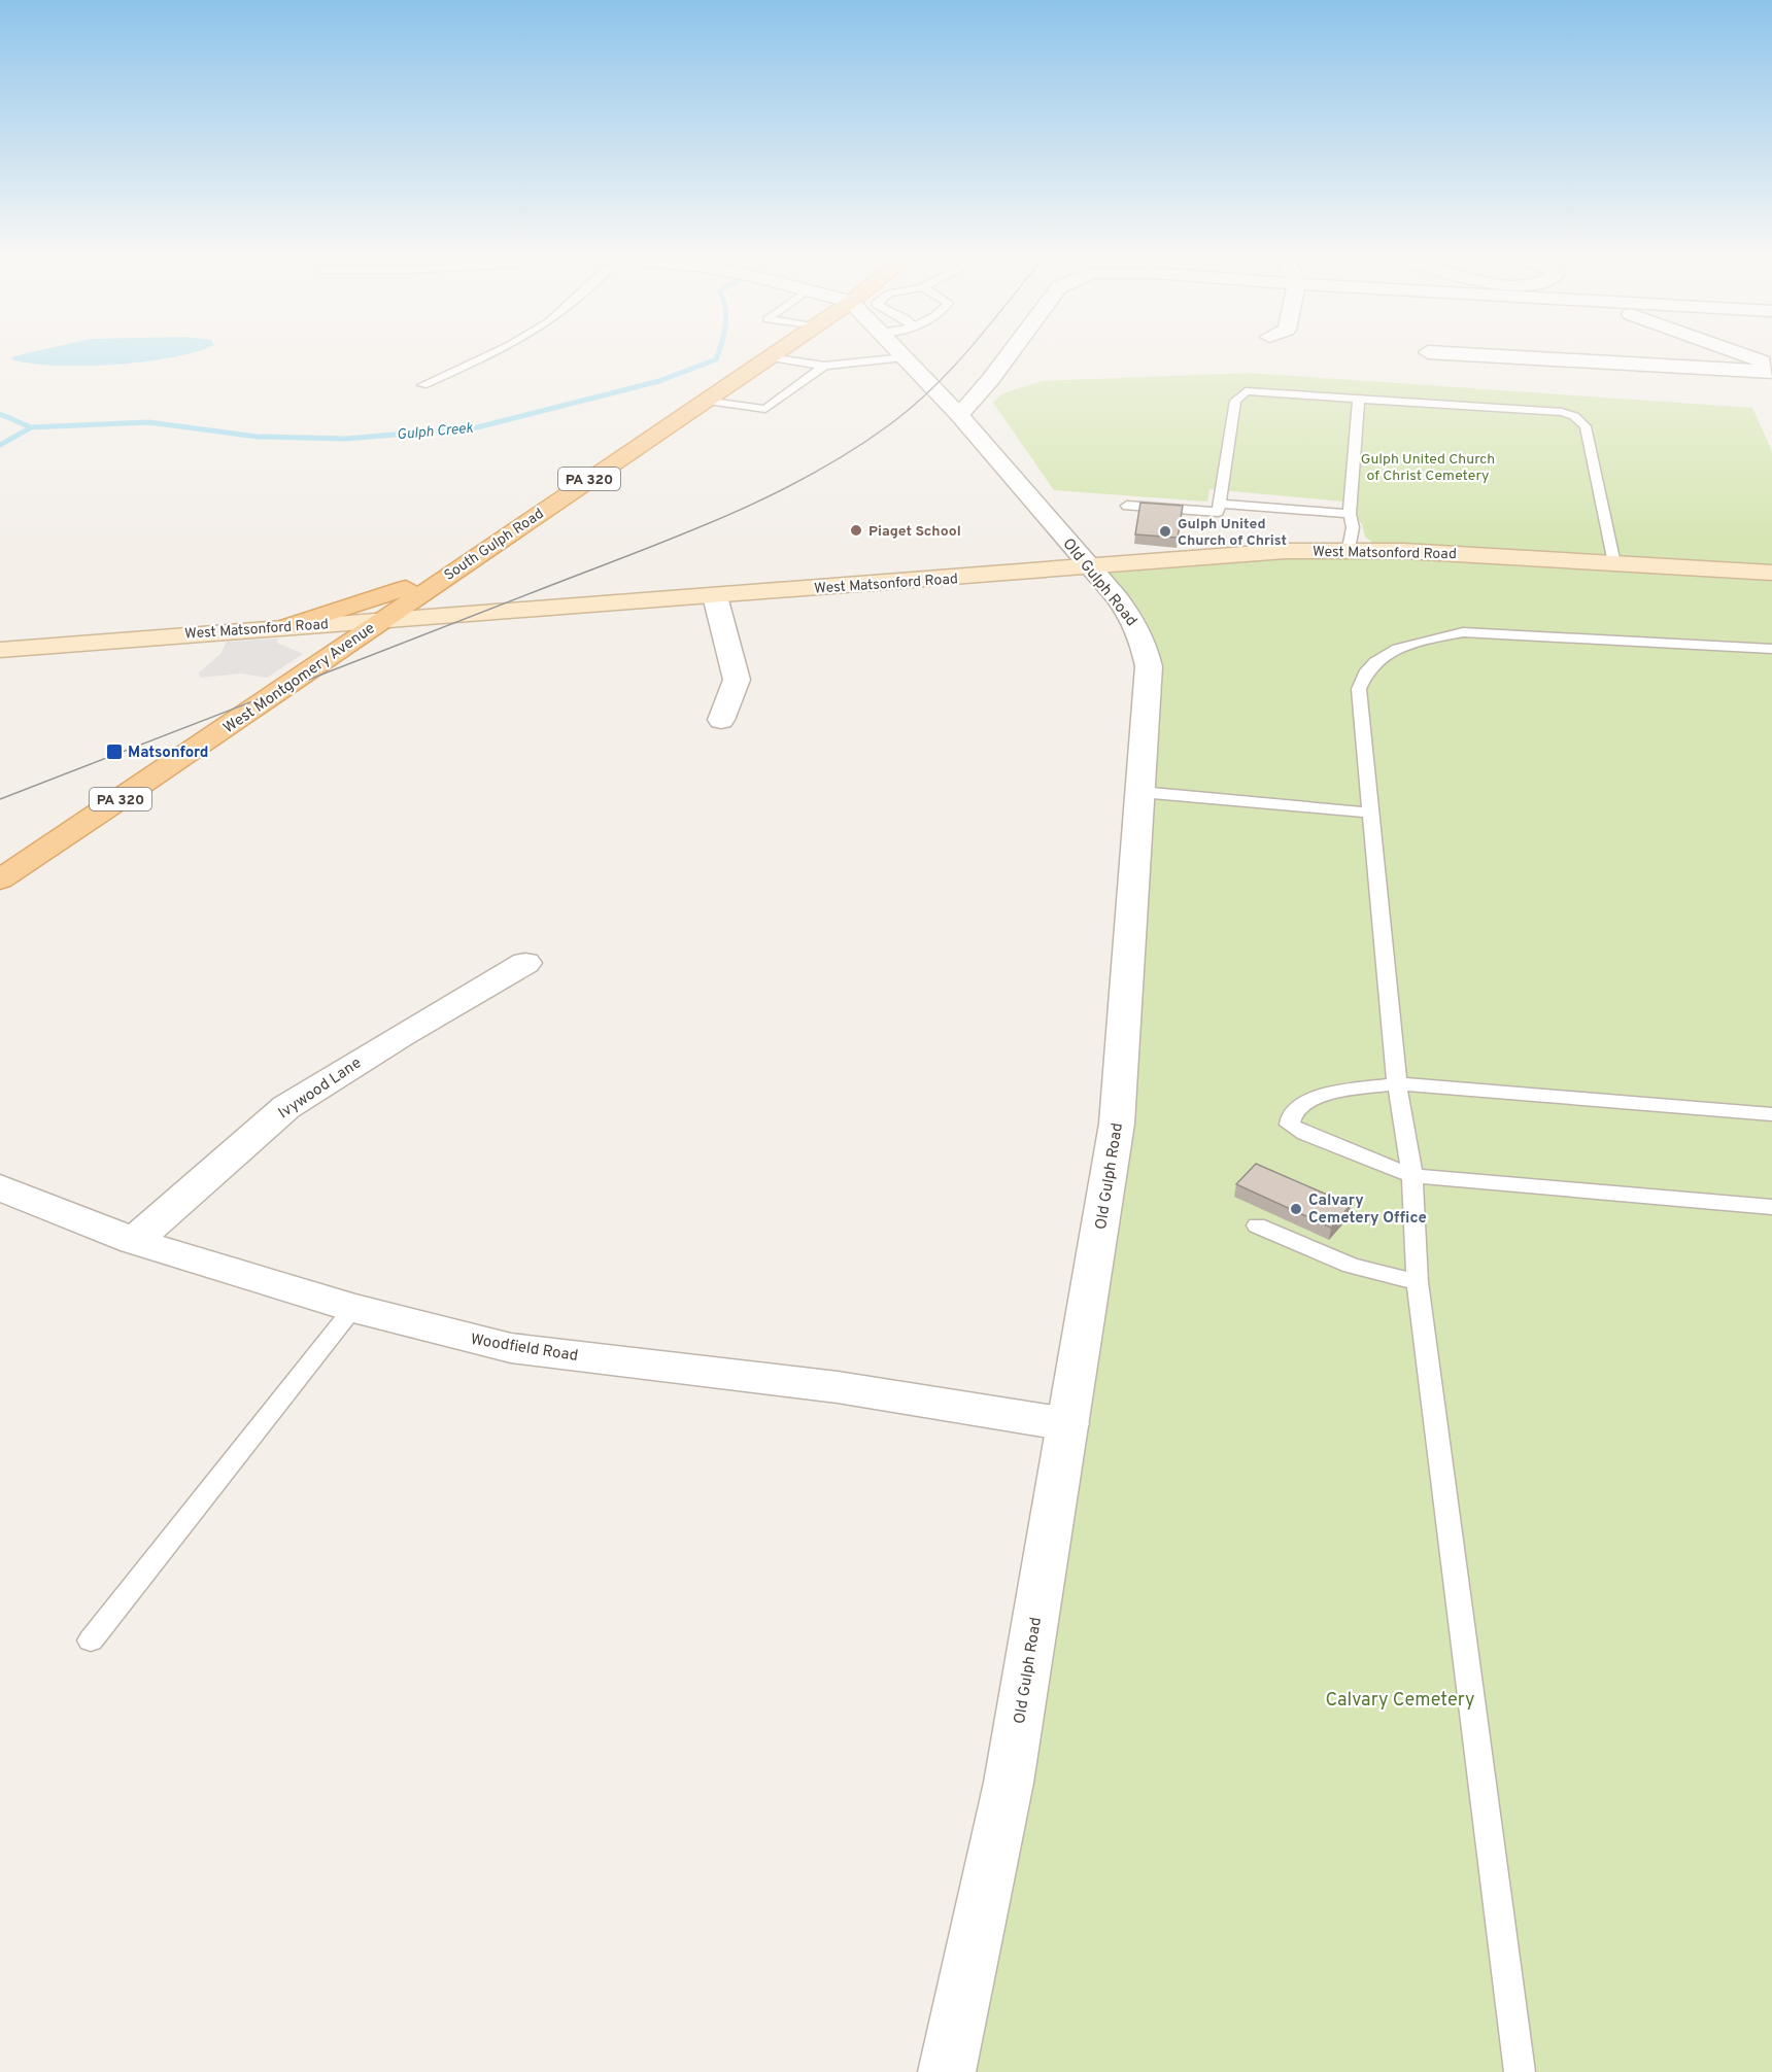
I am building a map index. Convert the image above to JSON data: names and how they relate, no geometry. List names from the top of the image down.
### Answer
{
  "streets": {
    "main road": [
      "PA 320",
      "South Gulph Road",
      "West Matsonford Road",
      "West Montgomery Avenue"
    ],
    "street": ["Old Gulph Road", "Ivywood Lane", "Woodfield Road"]
  },
  "crossings": [
    ["South Gulph Road", "West Matsonford Road"],
    ["South Gulph Road", "West Montgomery Avenue"],
    ["West Matsonford Road", "Old Gulph Road"],
    ["West Matsonford Road", "West Montgomery Avenue"],
    ["Old Gulph Road", "Woodfield Road"],
    ["Ivywood Lane", "Woodfield Road"]
  ],
  "water": ["Gulph Creek"],
  "parks": ["Gulph United Church of Christ Cemetery", "Calvary Cemetery"],
  "places": {
    "other": ["Piaget School", "Gulph United Church of Christ", "Calvary Cemetery Office"],
    "transit": ["Matsonford"]
  }
}
